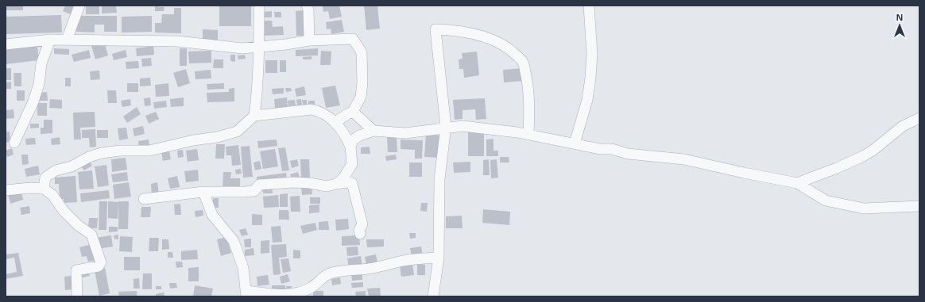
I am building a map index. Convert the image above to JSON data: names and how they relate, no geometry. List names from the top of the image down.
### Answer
{
  "north": "top"
}
